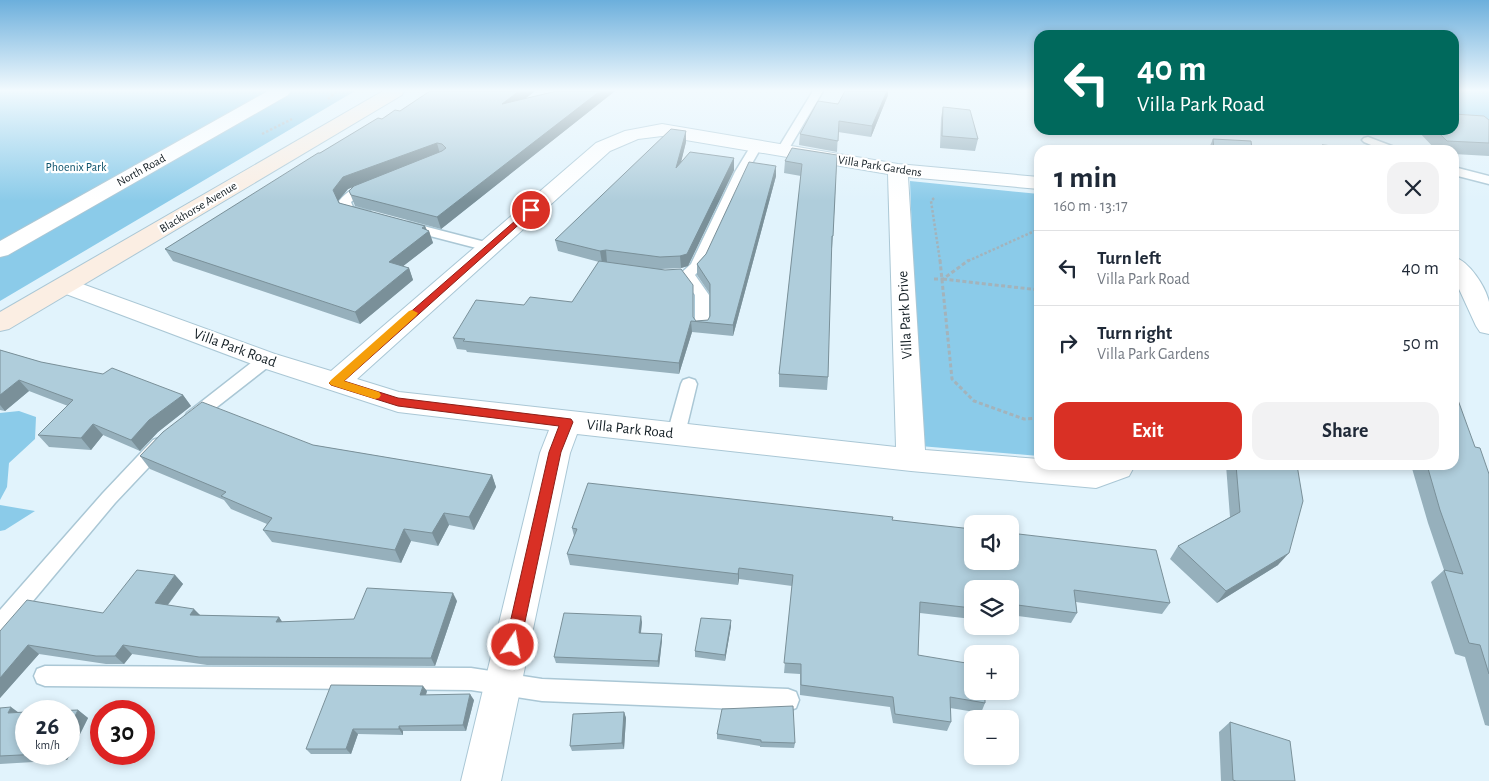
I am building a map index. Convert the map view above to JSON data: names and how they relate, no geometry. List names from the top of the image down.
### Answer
{
  "streets": {
    "main road": ["Blackhorse Avenue"],
    "street": [
      "Villa Park Gardens",
      "North Road",
      "Villa Park Drive",
      "Villa Park Road"
    ]
  },
  "crossings": [
    ["Villa Park Gardens", "Villa Park Drive"],
    ["Villa Park Gardens", "Villa Park Road"],
    ["Blackhorse Avenue", "Villa Park Road"],
    ["Villa Park Drive", "Villa Park Road"]
  ],
  "parks": ["Phoenix Park"],
  "page": {
    "turn": ["40 m", "Villa Park Road"],
    "heading": ["1 min", "160 m · 13:17"],
    "list": [
      {
        "name": "Turn left",
        "note": "Villa Park Road",
        "value": "40 m"
      },
      {
        "name": "Turn right",
        "note": "Villa Park Gardens",
        "value": "50 m"
      }
    ],
    "buttons": ["Exit", "Share"],
    "map_buttons": ["+", "−"],
    "speed": "26 km/h",
    "limit": "30"
  }
}
